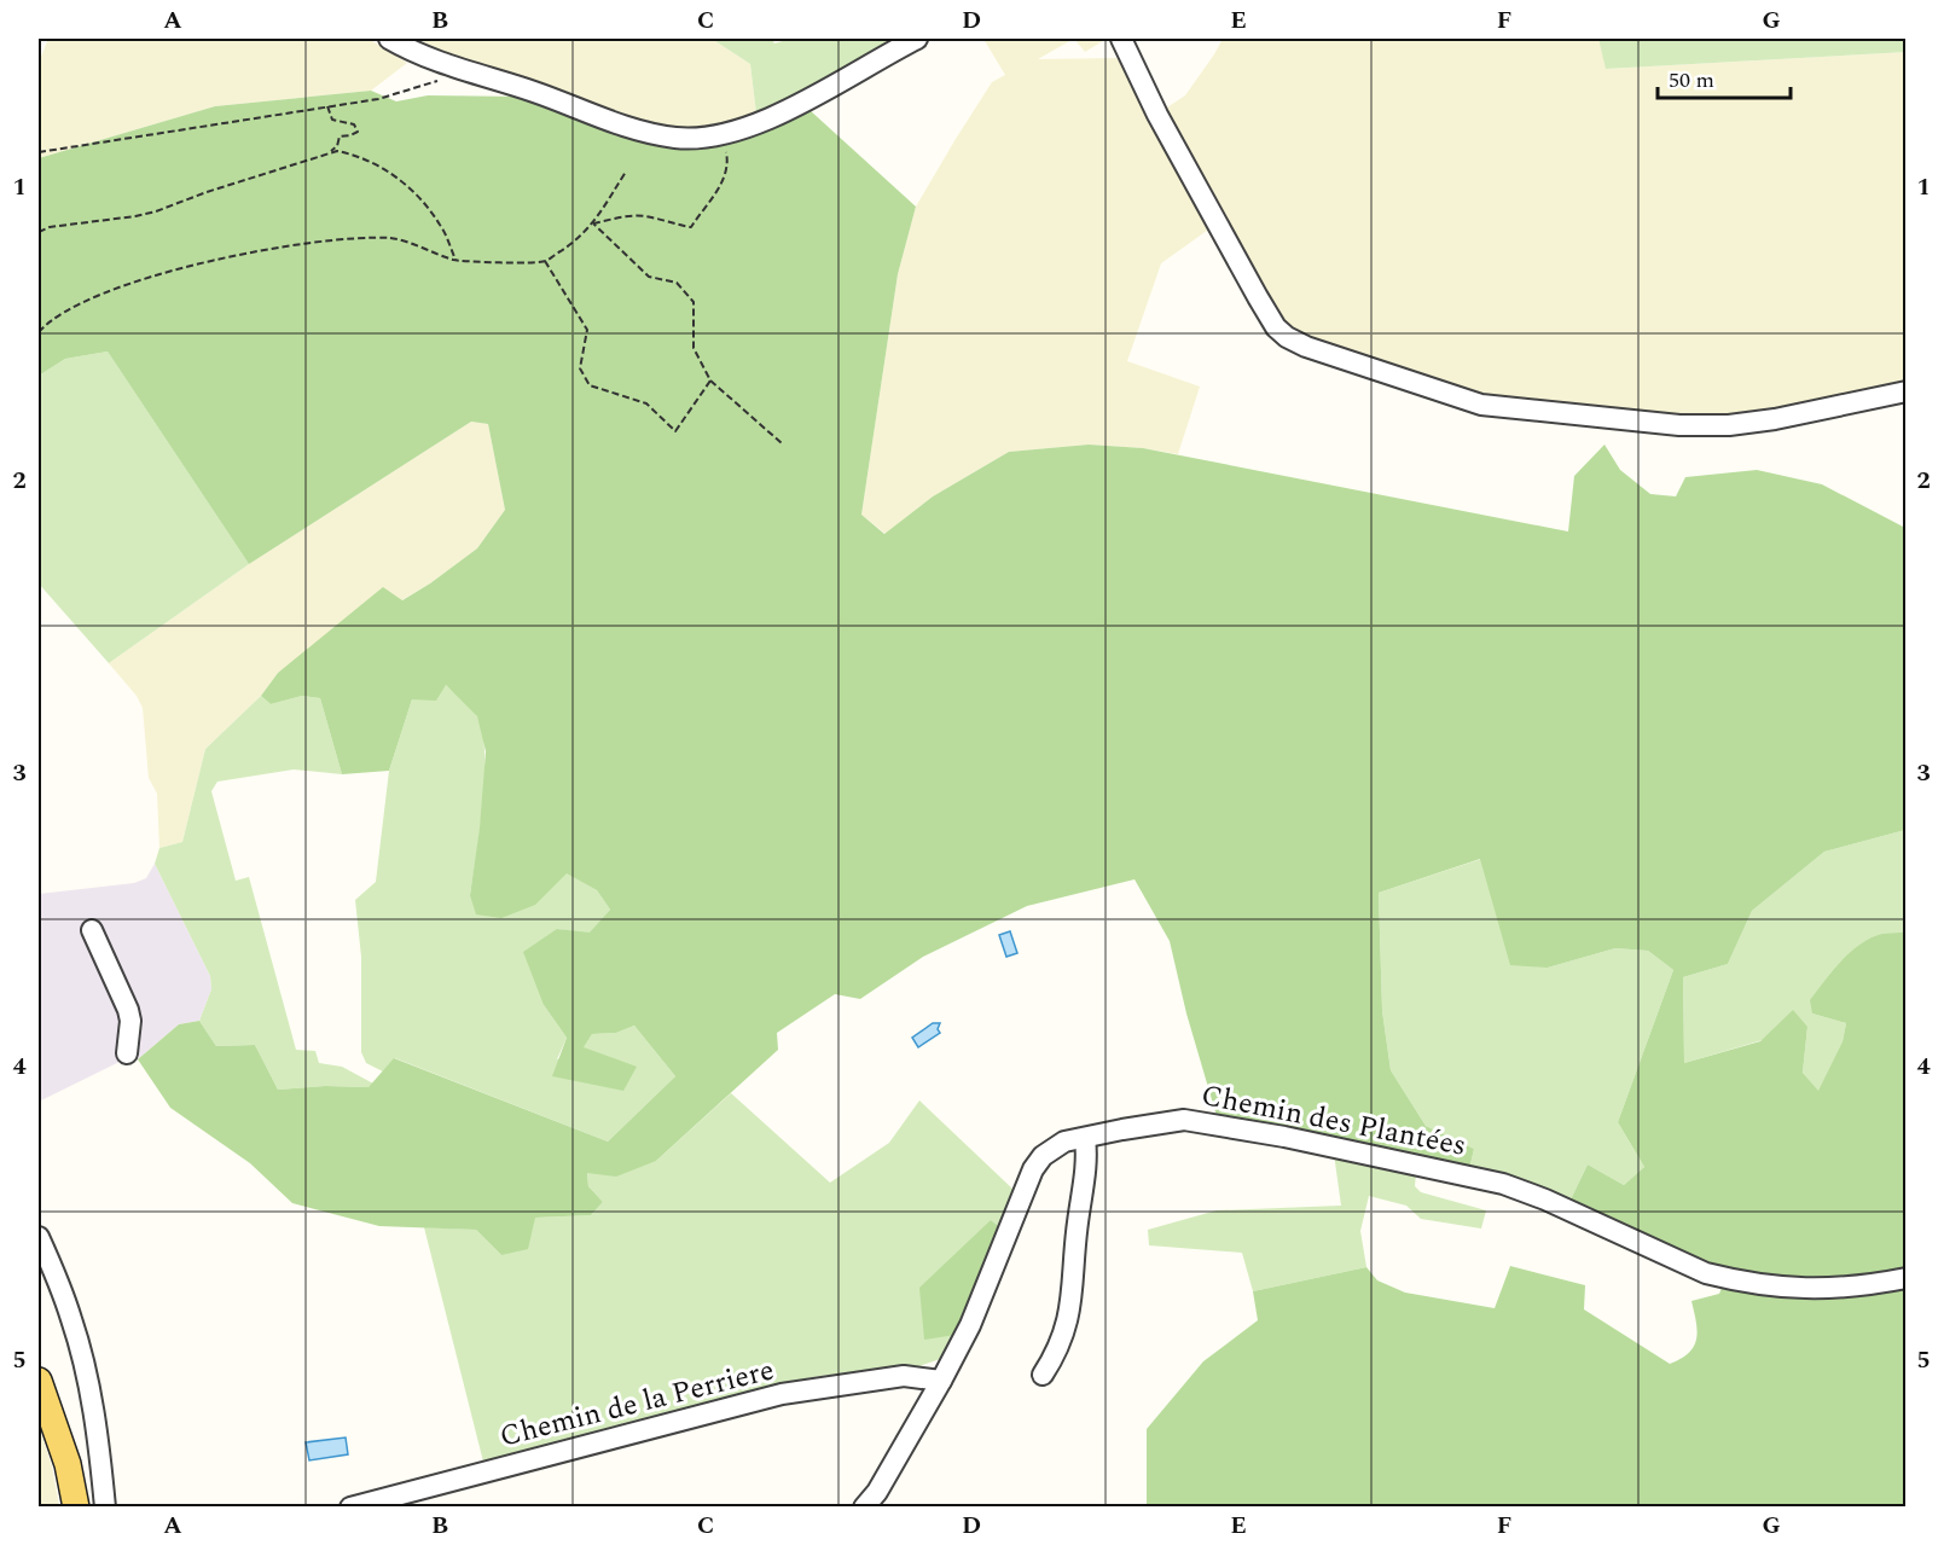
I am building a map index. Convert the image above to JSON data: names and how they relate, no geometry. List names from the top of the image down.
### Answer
{
  "streets": {
    "street": ["Chemin des Plantées", "Chemin de la Perriere"]
  },
  "crossings": [
    ["Chemin des Plantées", "Chemin de la Perriere"]
  ],
  "scale_bar": "50 m",
  "grid": {
    "columns": [
      "A",
      "B",
      "C",
      "D",
      "E",
      "F",
      "G"
    ],
    "rows": [
      "1",
      "2",
      "3",
      "4",
      "5"
    ]
  }
}
